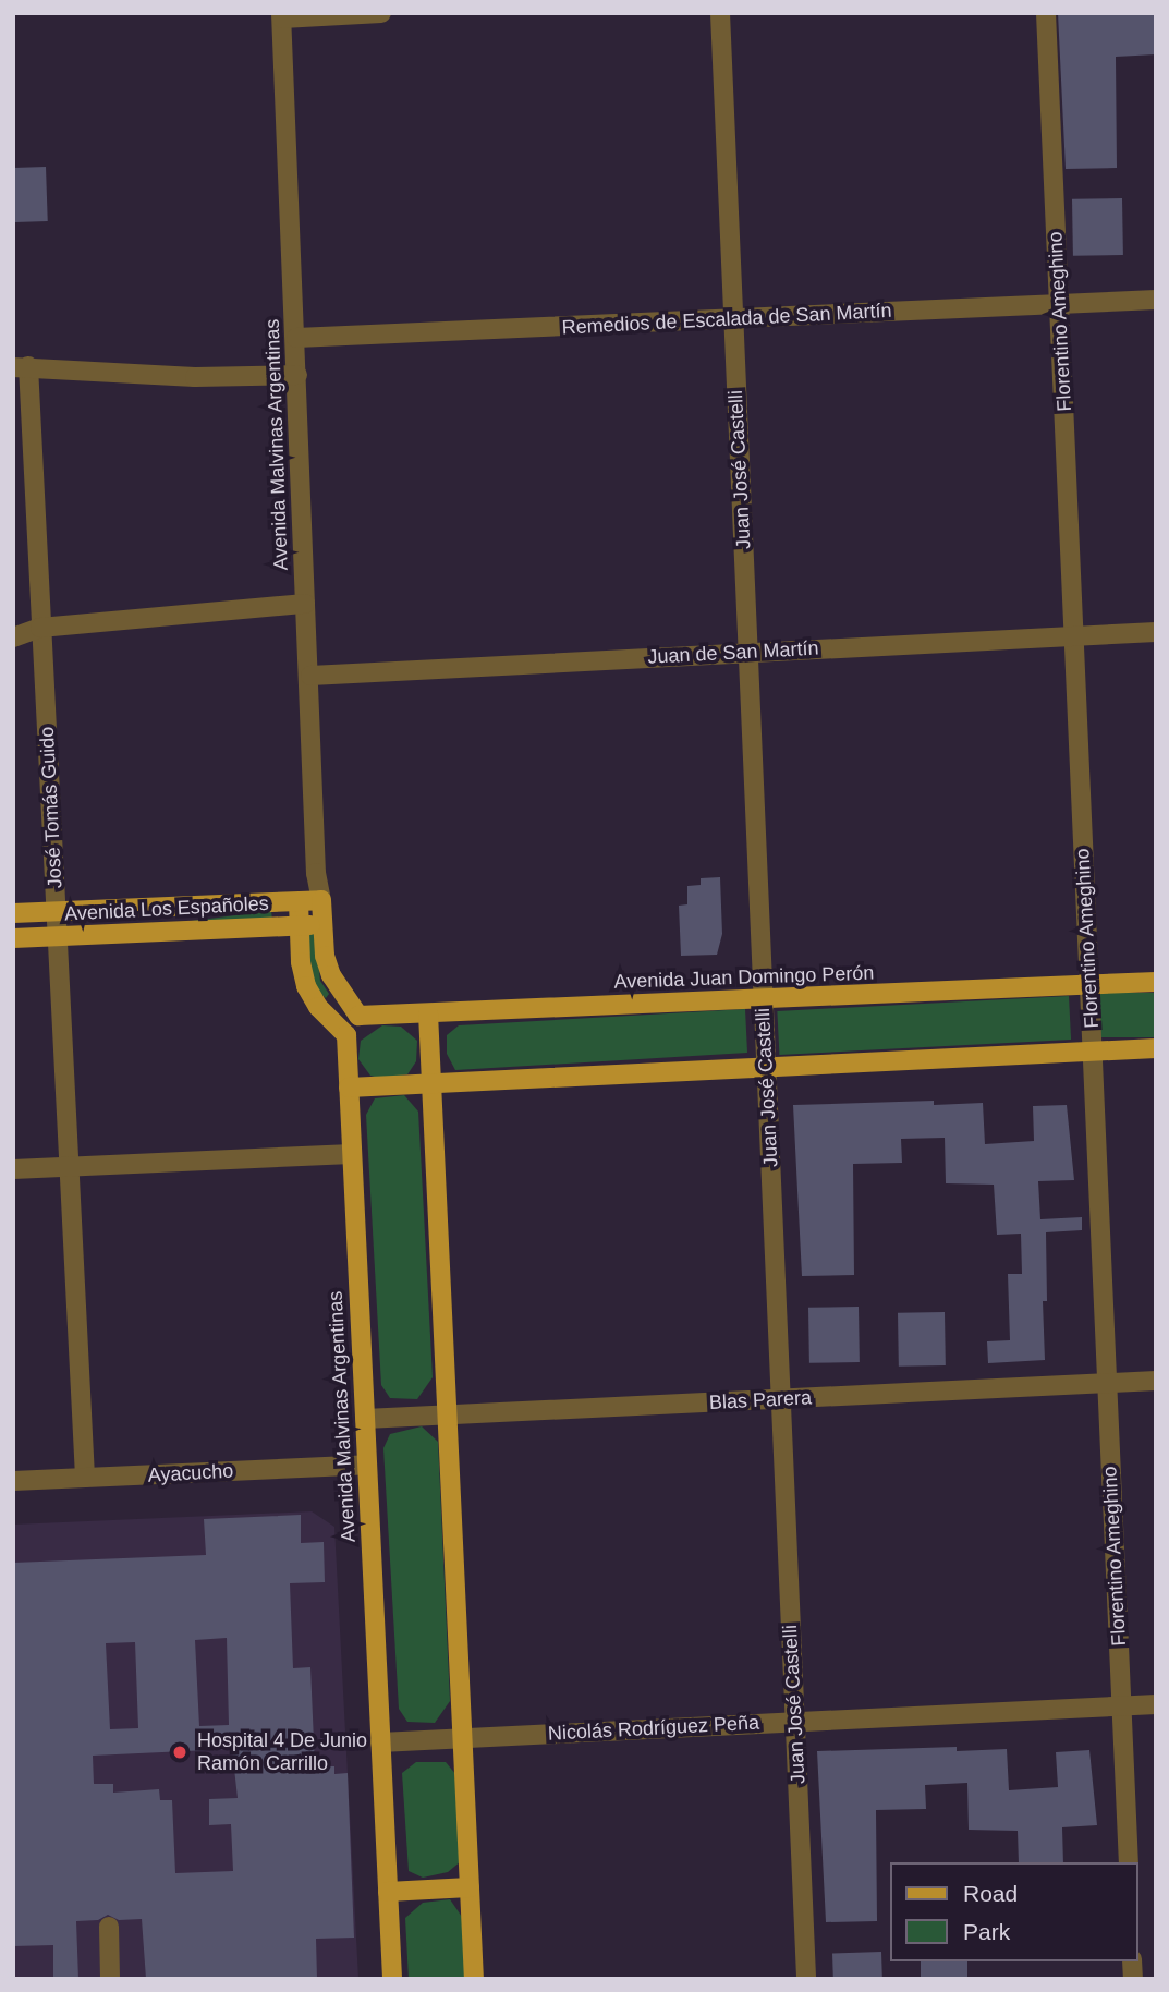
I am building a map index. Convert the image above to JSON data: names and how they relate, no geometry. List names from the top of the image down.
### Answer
{
  "streets": {
    "main road": ["Avenida Malvinas Argentinas", "Avenida Los Españoles", "Avenida Juan Domingo Perón"],
    "street": [
      "Remedios de Escalada de San Martín",
      "Florentino Ameghino",
      "Juan José Castelli",
      "Juan de San Martín",
      "José Tomás Guido",
      "Blas Parera",
      "Ayacucho",
      "Nicolás Rodríguez Peña"
    ]
  },
  "crossings": [
    ["Remedios de Escalada de San Martín", "Florentino Ameghino"],
    ["Remedios de Escalada de San Martín", "Avenida Malvinas Argentinas"],
    ["Remedios de Escalada de San Martín", "Juan José Castelli"],
    ["Florentino Ameghino", "Juan de San Martín"],
    ["Florentino Ameghino", "Avenida Juan Domingo Perón"],
    ["Florentino Ameghino", "Blas Parera"],
    ["Florentino Ameghino", "Nicolás Rodríguez Peña"],
    ["Avenida Malvinas Argentinas", "Juan de San Martín"],
    ["Avenida Malvinas Argentinas", "Avenida Los Españoles"],
    ["Avenida Malvinas Argentinas", "Avenida Juan Domingo Perón"],
    ["Avenida Malvinas Argentinas", "Blas Parera"],
    ["Avenida Malvinas Argentinas", "Ayacucho"],
    ["Avenida Malvinas Argentinas", "Nicolás Rodríguez Peña"],
    ["Juan José Castelli", "Juan de San Martín"],
    ["Juan José Castelli", "Avenida Juan Domingo Perón"],
    ["Juan José Castelli", "Blas Parera"],
    ["Juan José Castelli", "Nicolás Rodríguez Peña"],
    ["José Tomás Guido", "Avenida Los Españoles"],
    ["José Tomás Guido", "Ayacucho"]
  ],
  "places": ["Hospital 4 De Junio Ramón Carrillo"],
  "legend": ["Road", "Park"]
}
